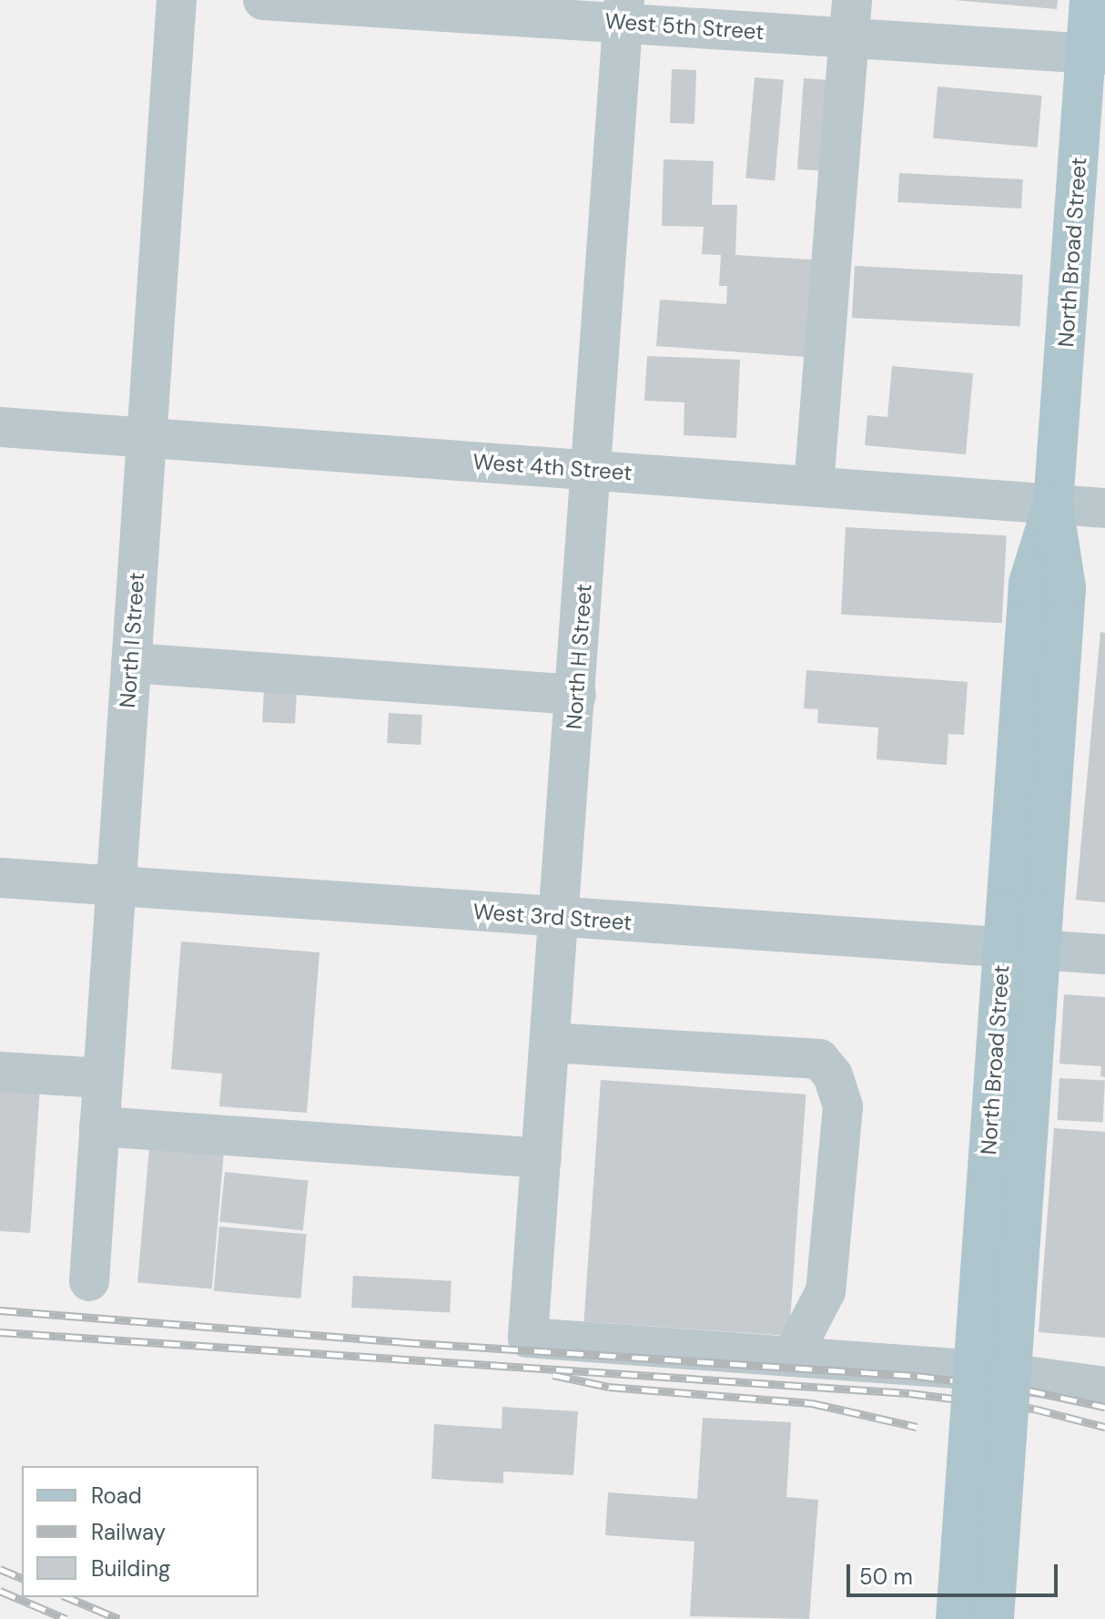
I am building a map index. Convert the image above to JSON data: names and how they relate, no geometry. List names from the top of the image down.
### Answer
{
  "streets": {
    "main road": ["North Broad Street"],
    "street": [
      "West 5th Street",
      "West 4th Street",
      "North I Street",
      "North H Street",
      "West 3rd Street"
    ]
  },
  "crossings": [
    ["West 5th Street", "North Broad Street"],
    ["West 5th Street", "North H Street"],
    ["North Broad Street", "West 4th Street"],
    ["West 4th Street", "North I Street"],
    ["West 4th Street", "North H Street"],
    ["North I Street", "West 3rd Street"],
    ["North H Street", "West 3rd Street"]
  ],
  "legend": ["Road", "Railway", "Building"],
  "scale_bar": "50 m"
}
